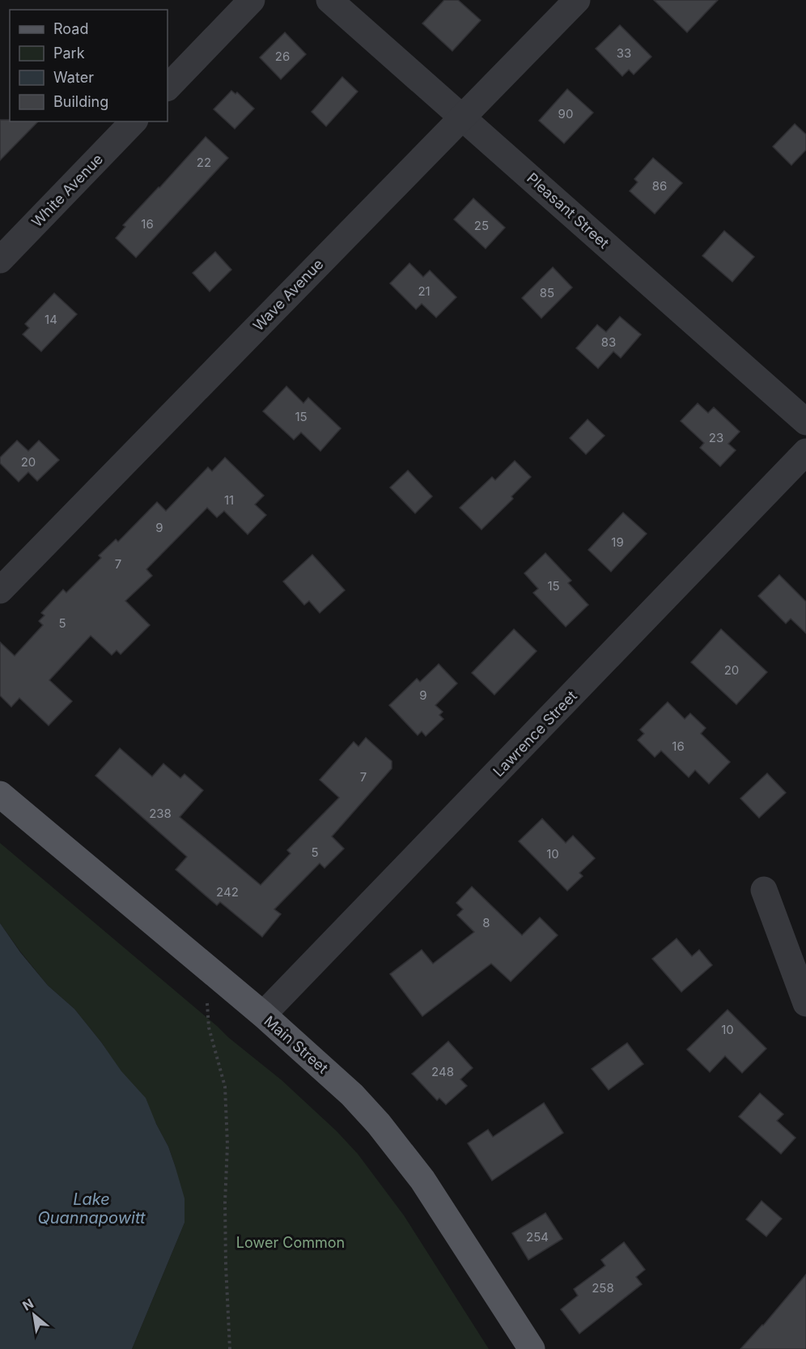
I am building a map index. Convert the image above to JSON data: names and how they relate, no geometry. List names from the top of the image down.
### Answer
{
  "streets": {
    "main road": ["Main Street"],
    "street": [
      "White Avenue",
      "Pleasant Street",
      "Wave Avenue",
      "Lawrence Street"
    ]
  },
  "crossings": [
    ["Pleasant Street", "Wave Avenue"],
    ["Lawrence Street", "Main Street"]
  ],
  "water": ["Lake Quannapowitt"],
  "parks": ["Lower Common"],
  "house_numbers": [
    "33",
    "26",
    "90",
    "22",
    "86",
    "16",
    "25",
    "21",
    "85",
    "14",
    "83",
    "15",
    "23",
    "20",
    "11",
    "9",
    "19",
    "7",
    "15",
    "5",
    "20",
    "9",
    "16",
    "7",
    "238",
    "5",
    "10",
    "242",
    "8",
    "10",
    "248",
    "254",
    "258"
  ],
  "legend": [
    "Road",
    "Park",
    "Water",
    "Building"
  ],
  "north": "top left"
}
